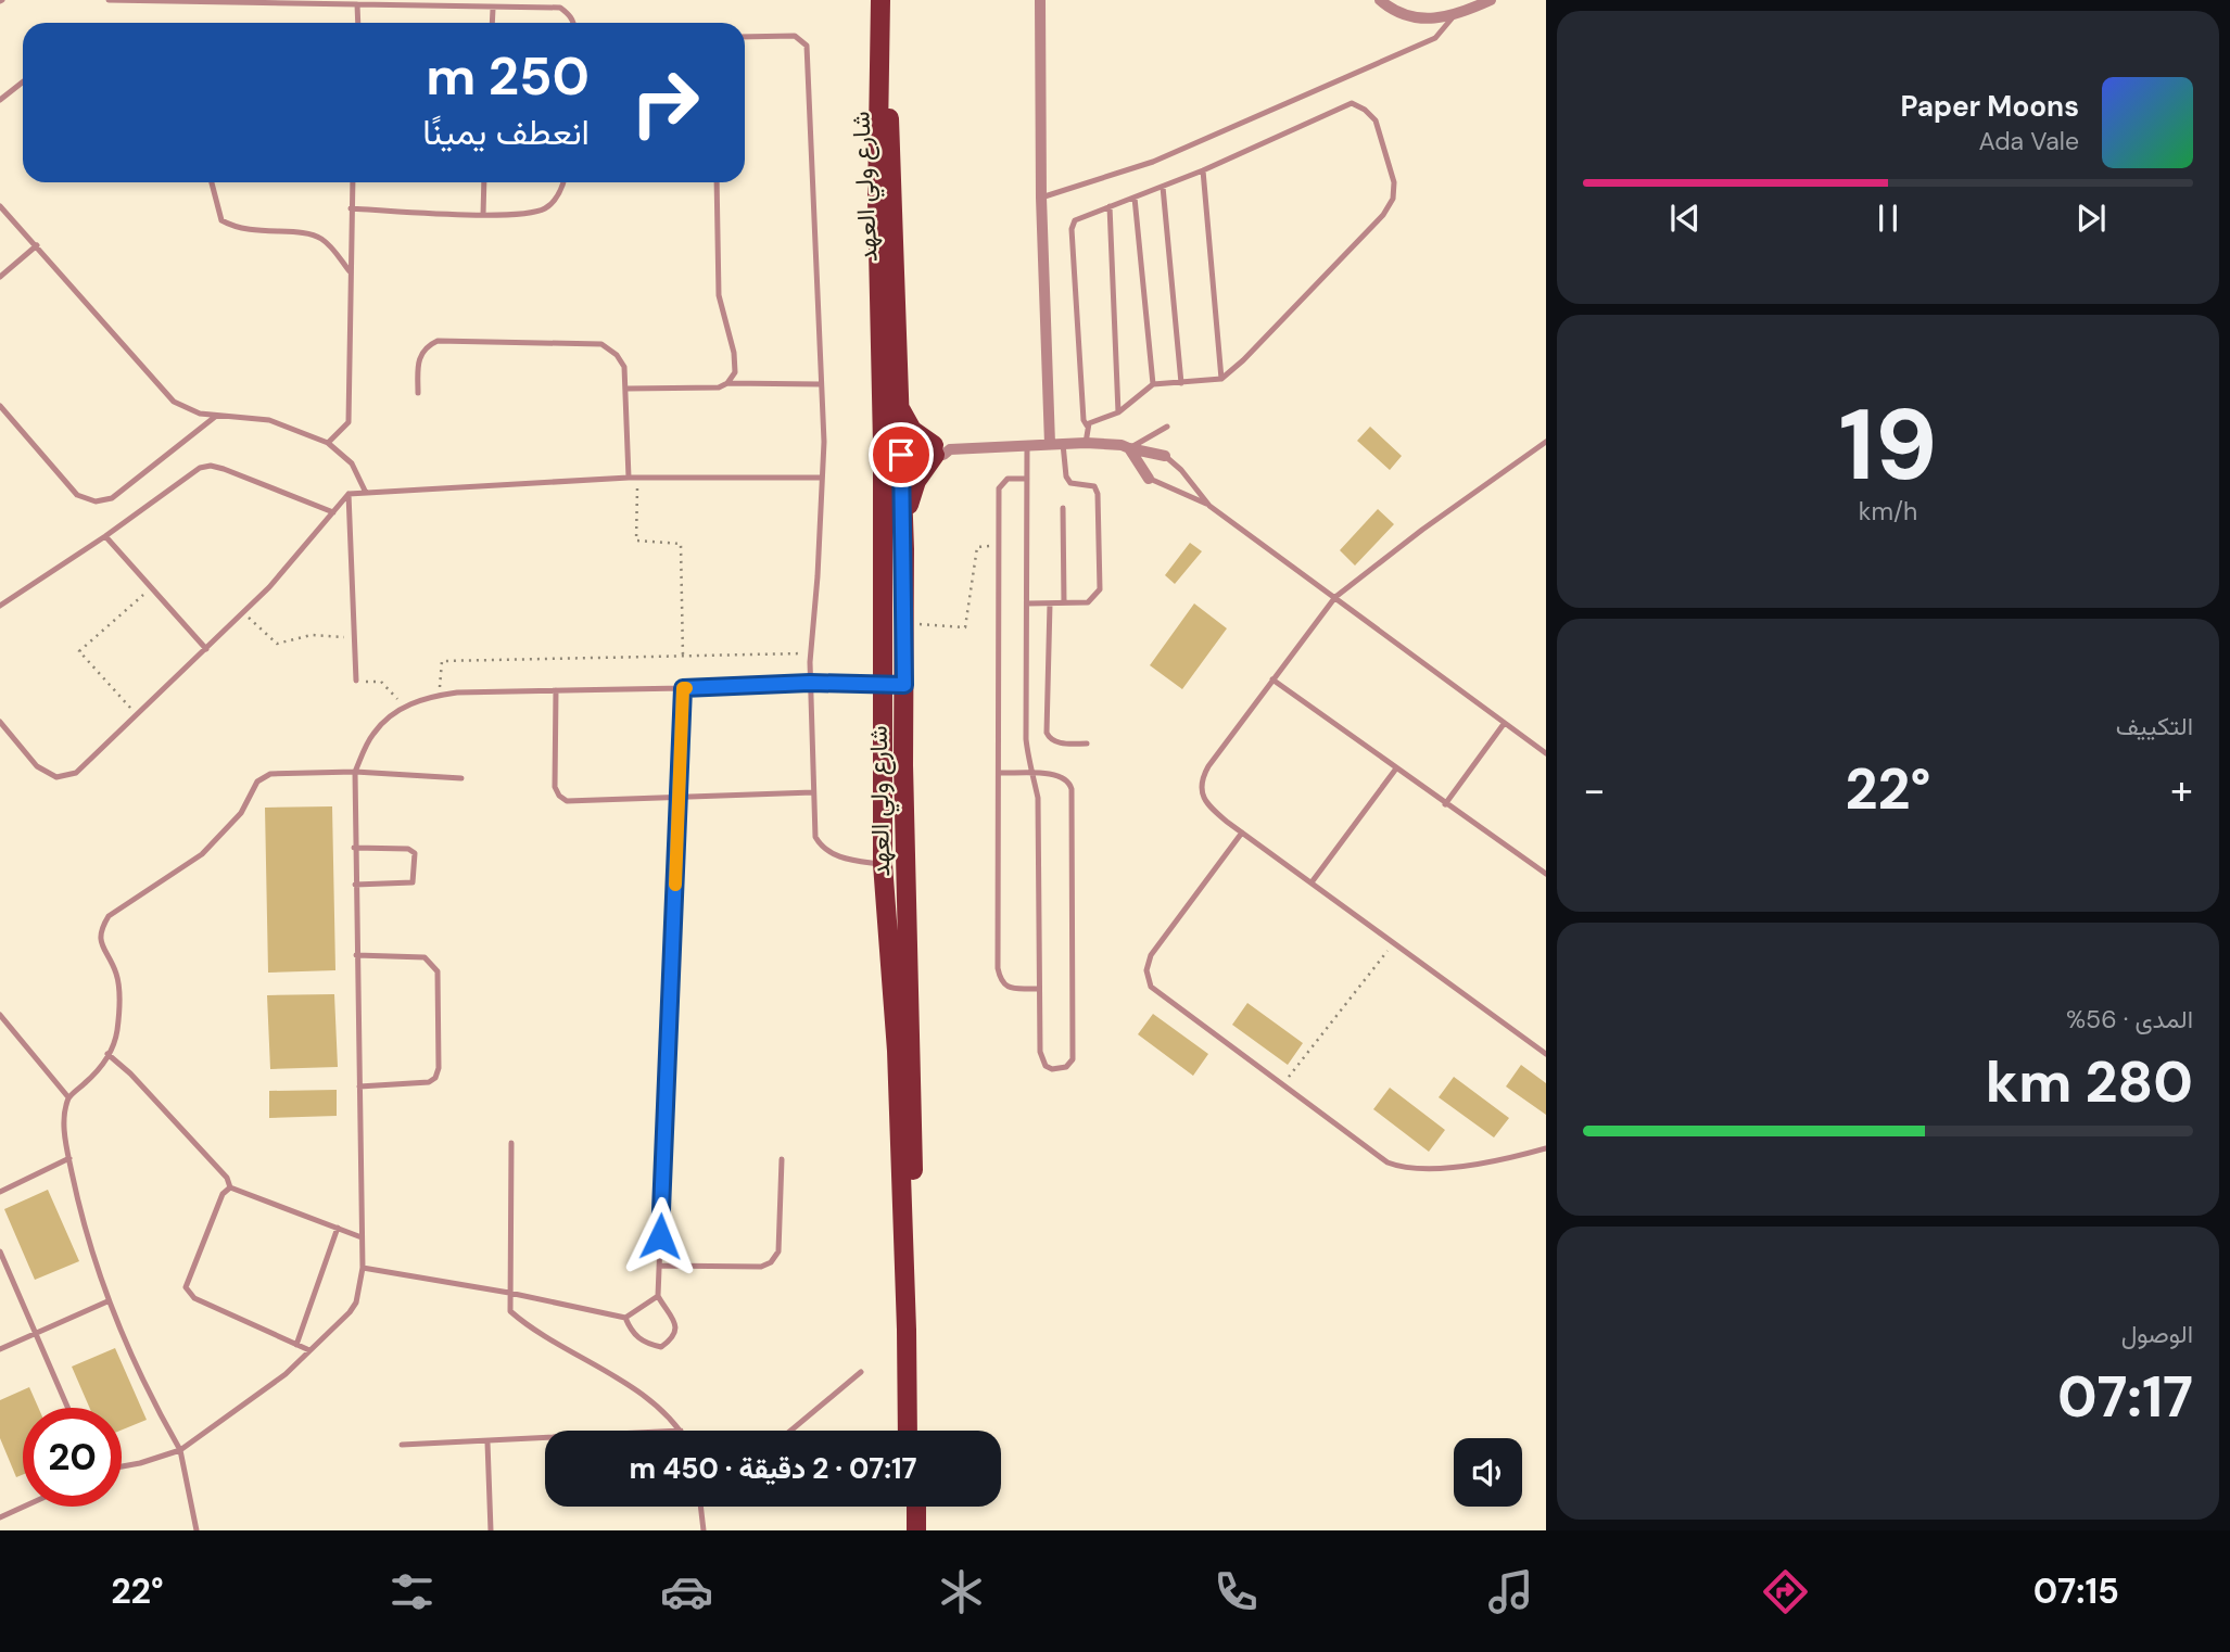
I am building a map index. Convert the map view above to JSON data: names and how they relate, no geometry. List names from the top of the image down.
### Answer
{
  "streets": {
    "main road": ["شارع ولي العهد"]
  },
  "page": {
    "turn": ["250 m", "انعطف يمينًا"],
    "song": ["Paper Moons", "Ada Vale"],
    "tile": [
      ["19", "km/h"],
      "التكييف",
      ["المدى · 56%", "280 km"],
      ["الوصول", "07:17"]
    ],
    "heat": ["−", "22°", "+"],
    "limit": "20",
    "trip": "07:17 · 2 دقيقة · 450 m",
    "tabs": ["07:15", "22°"]
  }
}
